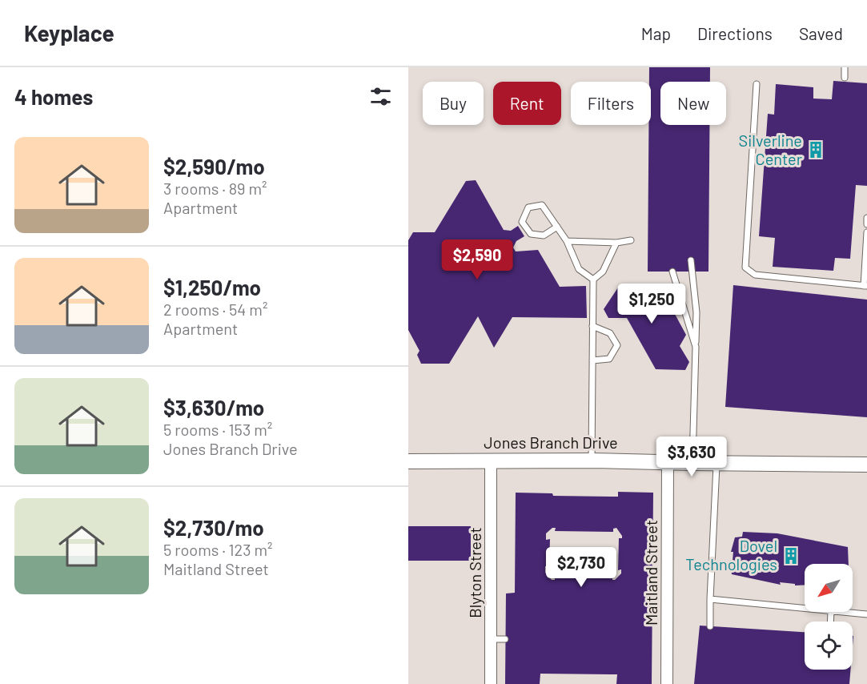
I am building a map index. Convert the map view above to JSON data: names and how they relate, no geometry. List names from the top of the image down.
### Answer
{
  "streets": {
    "street": ["Jones Branch Drive", "Blyton Street", "Maitland Street"]
  },
  "crossings": [
    ["Jones Branch Drive", "Blyton Street"],
    ["Jones Branch Drive", "Maitland Street"]
  ],
  "places": {
    "building": ["Silverline Center", "Dovel Technologies"]
  },
  "north": "bottom left",
  "page": {
    "header": "Keyplace",
    "nav": ["Map", "Directions", "Saved"],
    "heading": "4 homes",
    "chip": [
      "Buy",
      "Rent",
      "Filters",
      "New"
    ],
    "list": [
      {
        "name": "$2,590/mo",
        "note": "3 rooms · 89 m² · Apartment"
      },
      {
        "name": "$1,250/mo",
        "note": "2 rooms · 54 m² · Apartment"
      },
      {
        "name": "$3,630/mo",
        "note": "5 rooms · 153 m² · Jones Branch Drive"
      },
      {
        "name": "$2,730/mo",
        "note": "5 rooms · 123 m² · Maitland Street"
      }
    ],
    "price": [
      "$2,590",
      "$1,250",
      "$3,630",
      "$2,730"
    ]
  }
}
